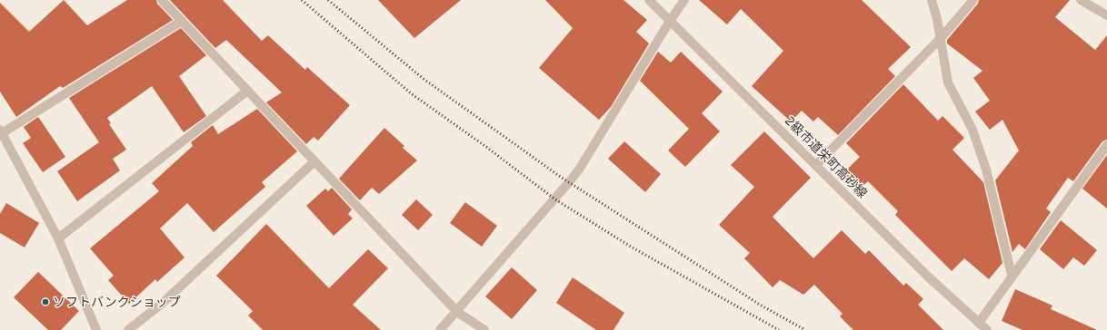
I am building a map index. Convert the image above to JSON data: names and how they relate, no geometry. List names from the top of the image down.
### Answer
{
  "streets": {
    "street": ["2級市道栄町高砂線"]
  },
  "places": ["ソフトバンクショップ"]
}
